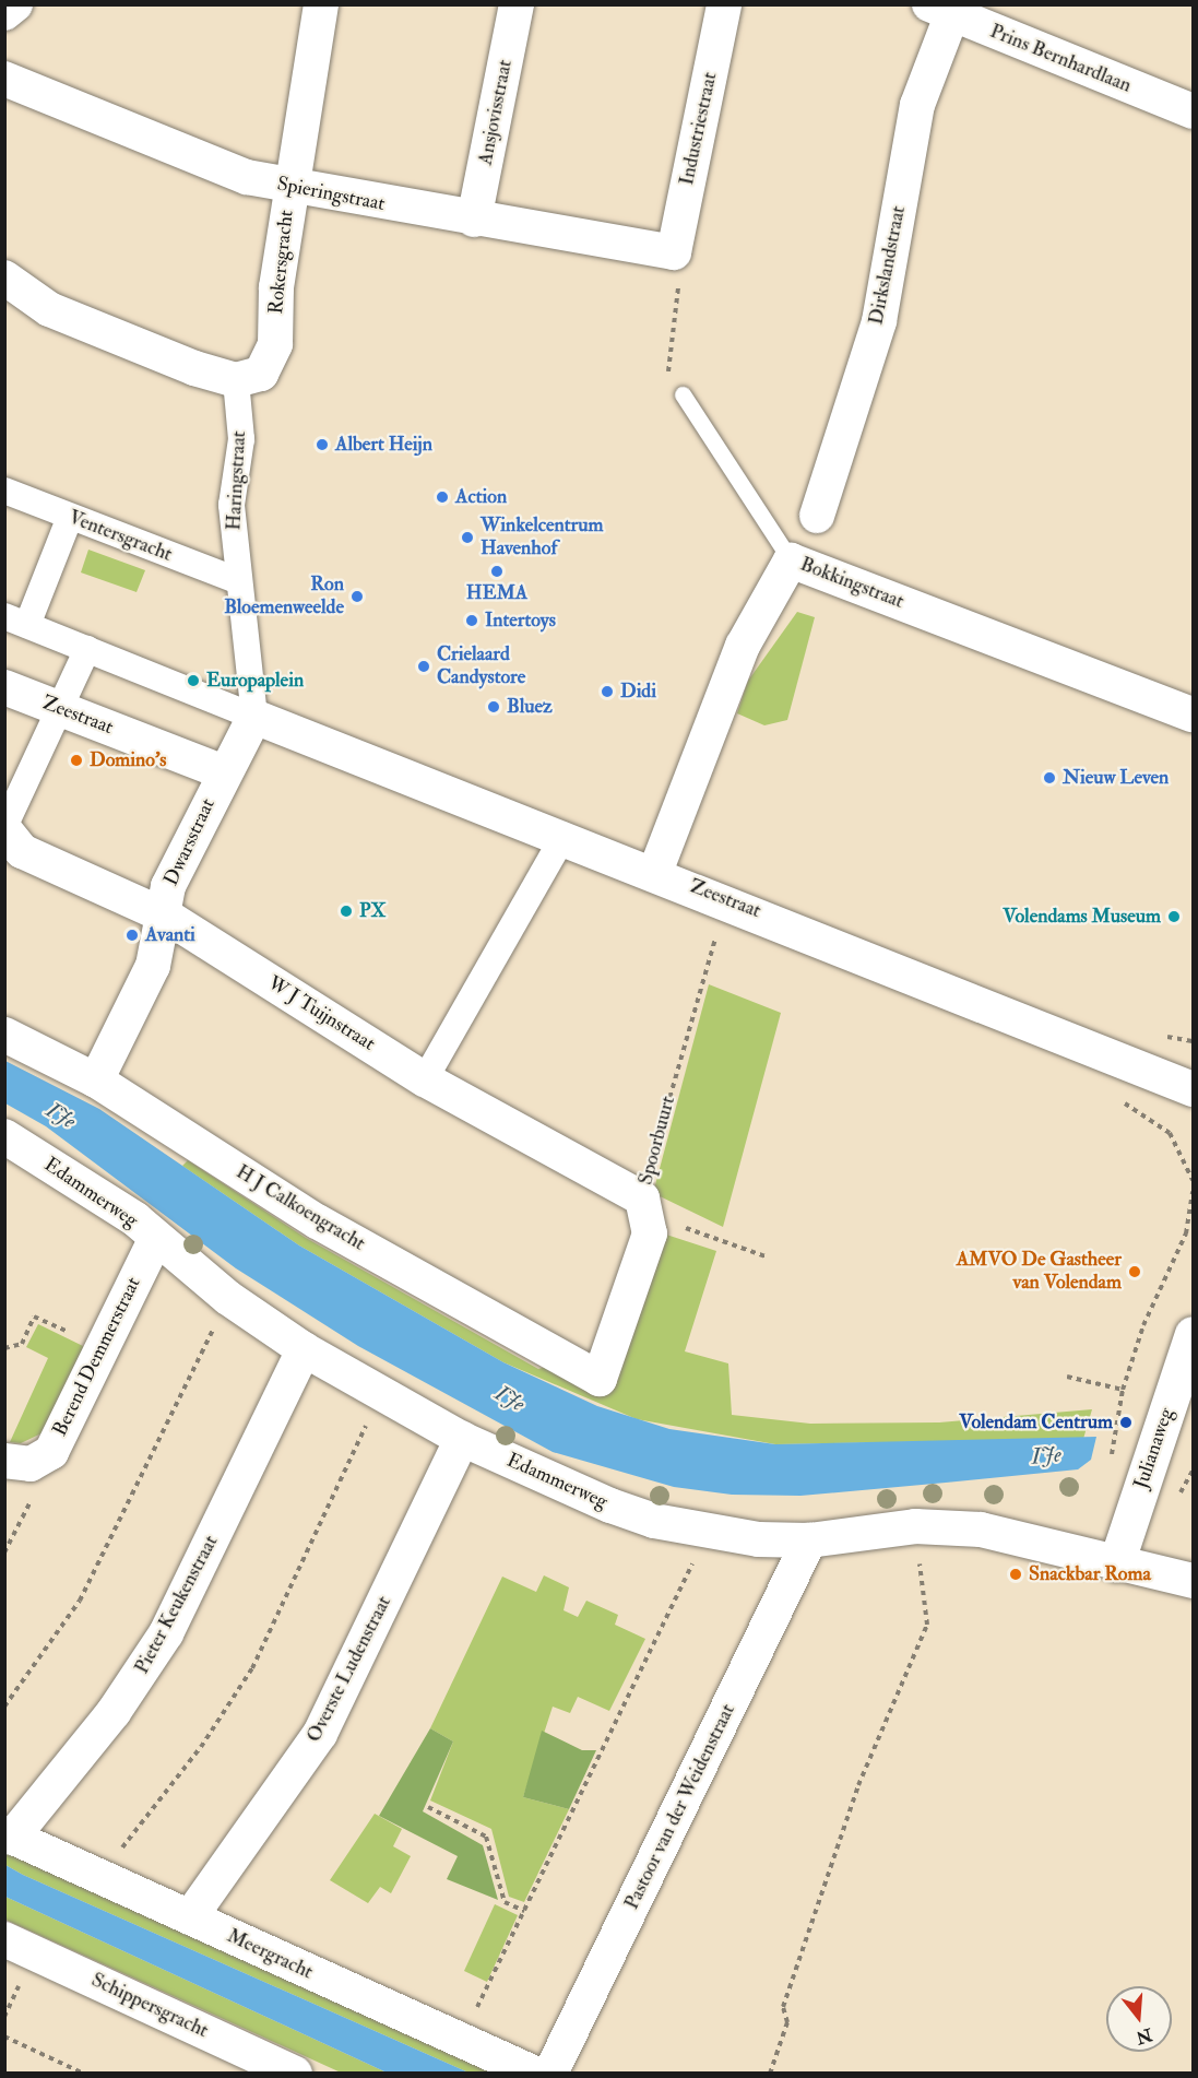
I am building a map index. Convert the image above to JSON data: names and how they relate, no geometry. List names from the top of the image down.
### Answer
{
  "streets": {
    "street": [
      "Prins Bernhardlaan",
      "Ansjovisstraat",
      "Industriestraat",
      "Spieringstraat",
      "Rokersgracht",
      "Dirkslandstraat",
      "Haringstraat",
      "Ventersgracht",
      "Bokkingstraat",
      "Zeestraat",
      "Dwarsstraat",
      "W J Tuijnstraat",
      "Spoorbuurt",
      "Edammerweg",
      "H J Calkoengracht",
      "Berend Demmerstraat",
      "Julianaweg",
      "Pieter Keukenstraat",
      "Overste Ludenstraat",
      "Pastoor van der Weidenstraat",
      "Meergracht",
      "Schippersgracht"
    ]
  },
  "crossings": [
    ["Prins Bernhardlaan", "Dirkslandstraat"],
    ["Ansjovisstraat", "Spieringstraat"],
    ["Industriestraat", "Spieringstraat"],
    ["Spieringstraat", "Rokersgracht"],
    ["Rokersgracht", "Haringstraat"],
    ["Haringstraat", "Ventersgracht"],
    ["Haringstraat", "Zeestraat"],
    ["Haringstraat", "Dwarsstraat"],
    ["Bokkingstraat", "Zeestraat"],
    ["Zeestraat", "Dwarsstraat"],
    ["Zeestraat", "Spoorbuurt"],
    ["Dwarsstraat", "W J Tuijnstraat"],
    ["Dwarsstraat", "H J Calkoengracht"],
    ["W J Tuijnstraat", "Spoorbuurt"],
    ["Spoorbuurt", "H J Calkoengracht"],
    ["Edammerweg", "Berend Demmerstraat"],
    ["Edammerweg", "Julianaweg"],
    ["Edammerweg", "Pieter Keukenstraat"],
    ["Edammerweg", "Overste Ludenstraat"],
    ["Edammerweg", "Pastoor van der Weidenstraat"],
    ["Pieter Keukenstraat", "Meergracht"],
    ["Overste Ludenstraat", "Meergracht"]
  ],
  "water": ["IJe"],
  "places": [
    "Albert Heijn",
    "Action",
    "Winkelcentrum Havenhof",
    "HEMA",
    "Ron Bloemenweelde",
    "Intertoys",
    "Crielaard Candystore",
    "Europaplein",
    "Didi",
    "Bluez",
    "Domino's",
    "Nieuw Leven",
    "PX",
    "Volendams Museum",
    "Avanti",
    "AMVO De Gastheer van Volendam",
    "Volendam Centrum",
    "Snackbar Roma"
  ],
  "north": "bottom"
}
